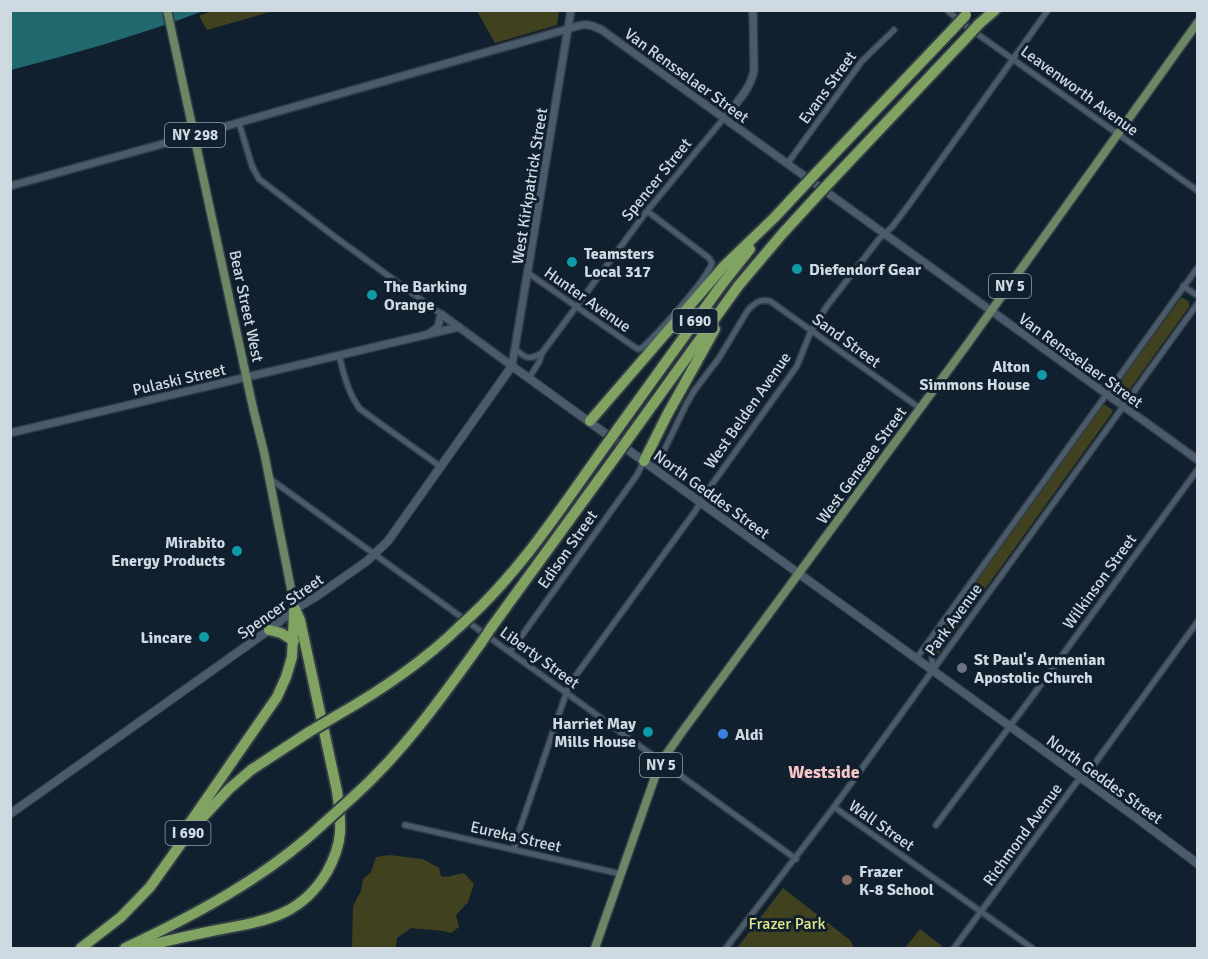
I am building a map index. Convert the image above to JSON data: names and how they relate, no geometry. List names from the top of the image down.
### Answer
{
  "streets": {
    "highway": ["I 690"],
    "main road": [
      "NY 298",
      "Spencer Street",
      "NY 5",
      "Bear Street West",
      "West Genesee Street",
      "North Geddes Street"
    ],
    "street": [
      "Van Rensselaer Street",
      "Evans Street",
      "Leavenworth Avenue",
      "West Kirkpatrick Street",
      "Hunter Avenue",
      "Sand Street",
      "Pulaski Street",
      "West Belden Avenue",
      "Edison Street",
      "Wilkinson Street",
      "Park Avenue",
      "Liberty Street",
      "Wall Street",
      "Richmond Avenue",
      "Eureka Street"
    ]
  },
  "crossings": [
    ["Van Rensselaer Street", "Evans Street"],
    ["Van Rensselaer Street", "Spencer Street"],
    ["Van Rensselaer Street", "West Kirkpatrick Street"],
    ["Van Rensselaer Street", "Bear Street West"],
    ["Van Rensselaer Street", "West Belden Avenue"],
    ["Van Rensselaer Street", "West Genesee Street"],
    ["Van Rensselaer Street", "North Geddes Street"],
    ["Van Rensselaer Street", "Park Avenue"],
    ["Leavenworth Avenue", "West Belden Avenue"],
    ["Leavenworth Avenue", "West Genesee Street"],
    ["Spencer Street", "West Kirkpatrick Street"],
    ["Spencer Street", "Hunter Avenue"],
    ["Spencer Street", "Bear Street West"],
    ["Spencer Street", "North Geddes Street"],
    ["Spencer Street", "Liberty Street"],
    ["West Kirkpatrick Street", "Hunter Avenue"],
    ["West Kirkpatrick Street", "North Geddes Street"],
    ["Bear Street West", "Pulaski Street"],
    ["Bear Street West", "Liberty Street"],
    ["Sand Street", "West Belden Avenue"],
    ["Sand Street", "West Genesee Street"],
    ["Sand Street", "North Geddes Street"],
    ["Pulaski Street", "North Geddes Street"],
    ["West Belden Avenue", "North Geddes Street"],
    ["West Belden Avenue", "Liberty Street"],
    ["West Belden Avenue", "Eureka Street"],
    ["West Genesee Street", "North Geddes Street"],
    ["West Genesee Street", "Liberty Street"],
    ["West Genesee Street", "Eureka Street"],
    ["North Geddes Street", "Edison Street"],
    ["North Geddes Street", "Wilkinson Street"],
    ["North Geddes Street", "Park Avenue"],
    ["North Geddes Street", "Richmond Avenue"],
    ["Edison Street", "Liberty Street"],
    ["Park Avenue", "Liberty Street"],
    ["Park Avenue", "Wall Street"],
    ["Wall Street", "Richmond Avenue"]
  ],
  "districts": ["Westside"],
  "parks": ["Frazer Park"],
  "places": [
    "Teamsters Local 317",
    "Diefendorf Gear",
    "The Barking Orange",
    "Alton Simmons House",
    "Mirabito Energy Products",
    "Lincare",
    "St Paul's Armenian Apostolic Church",
    "Harriet May Mills House",
    "Aldi",
    "Frazer K-8 School"
  ]
}
